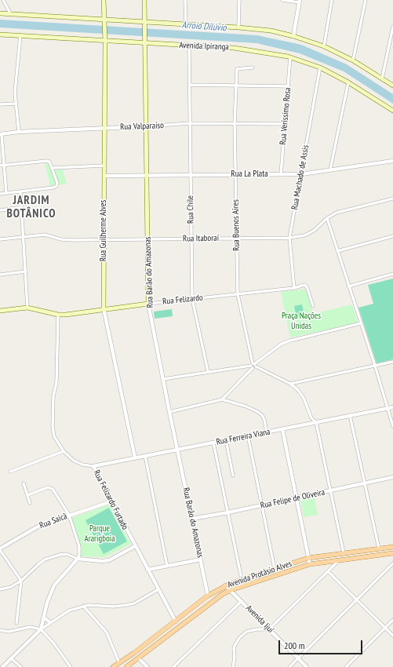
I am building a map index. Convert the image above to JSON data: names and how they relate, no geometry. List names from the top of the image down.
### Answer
{
  "streets": {
    "main road": [
      "Avenida Ipiranga",
      "Rua Guilherme Alves",
      "Rua Barão do Amazonas",
      "Rua Felizardo",
      "Avenida Protásio Alves"
    ],
    "street": [
      "Rua Veríssimo Rosa",
      "Rua Valparaíso",
      "Rua La Plata",
      "Rua Machado de Assis",
      "Rua Chile",
      "Rua Buenos Aires",
      "Rua Itaboraí",
      "Rua Ferreira Viana",
      "Rua Felipe de Oliveira",
      "Rua Felizardo Furtado",
      "Rua Saicã",
      "Avenida Ijuí"
    ]
  },
  "crossings": [
    ["Avenida Ipiranga", "Rua Veríssimo Rosa"],
    ["Avenida Ipiranga", "Rua Machado de Assis"],
    ["Avenida Ipiranga", "Rua Chile"],
    ["Avenida Ipiranga", "Rua Guilherme Alves"],
    ["Avenida Ipiranga", "Rua Barão do Amazonas"],
    ["Rua Veríssimo Rosa", "Rua Valparaíso"],
    ["Rua Veríssimo Rosa", "Rua La Plata"],
    ["Rua Valparaíso", "Rua Chile"],
    ["Rua Valparaíso", "Rua Buenos Aires"],
    ["Rua Valparaíso", "Rua Guilherme Alves"],
    ["Rua Valparaíso", "Rua Barão do Amazonas"],
    ["Rua La Plata", "Rua Machado de Assis"],
    ["Rua La Plata", "Rua Chile"],
    ["Rua La Plata", "Rua Buenos Aires"],
    ["Rua La Plata", "Rua Guilherme Alves"],
    ["Rua La Plata", "Rua Barão do Amazonas"],
    ["Rua Machado de Assis", "Rua Itaboraí"],
    ["Rua Machado de Assis", "Rua Felizardo"],
    ["Rua Chile", "Rua Itaboraí"],
    ["Rua Chile", "Rua Felizardo"],
    ["Rua Buenos Aires", "Rua Itaboraí"],
    ["Rua Buenos Aires", "Rua Felizardo"],
    ["Rua Guilherme Alves", "Rua Itaboraí"],
    ["Rua Guilherme Alves", "Rua Felizardo"],
    ["Rua Guilherme Alves", "Rua Ferreira Viana"],
    ["Rua Itaboraí", "Rua Barão do Amazonas"],
    ["Rua Barão do Amazonas", "Rua Felizardo"],
    ["Rua Barão do Amazonas", "Rua Ferreira Viana"],
    ["Rua Barão do Amazonas", "Rua Felipe de Oliveira"],
    ["Rua Barão do Amazonas", "Avenida Protásio Alves"],
    ["Rua Felizardo", "Rua Felizardo Furtado"],
    ["Rua Ferreira Viana", "Rua Felizardo Furtado"],
    ["Rua Felizardo Furtado", "Rua Saicã"],
    ["Rua Felizardo Furtado", "Avenida Protásio Alves"],
    ["Avenida Protásio Alves", "Avenida Ijuí"]
  ],
  "districts": ["JARDIM BOTÂNICO"],
  "water": ["Arroio Dilúvio"],
  "parks": ["Praça Nações Unidas", "Parque Ararigboia"],
  "scale_bar": "200 m"
}
